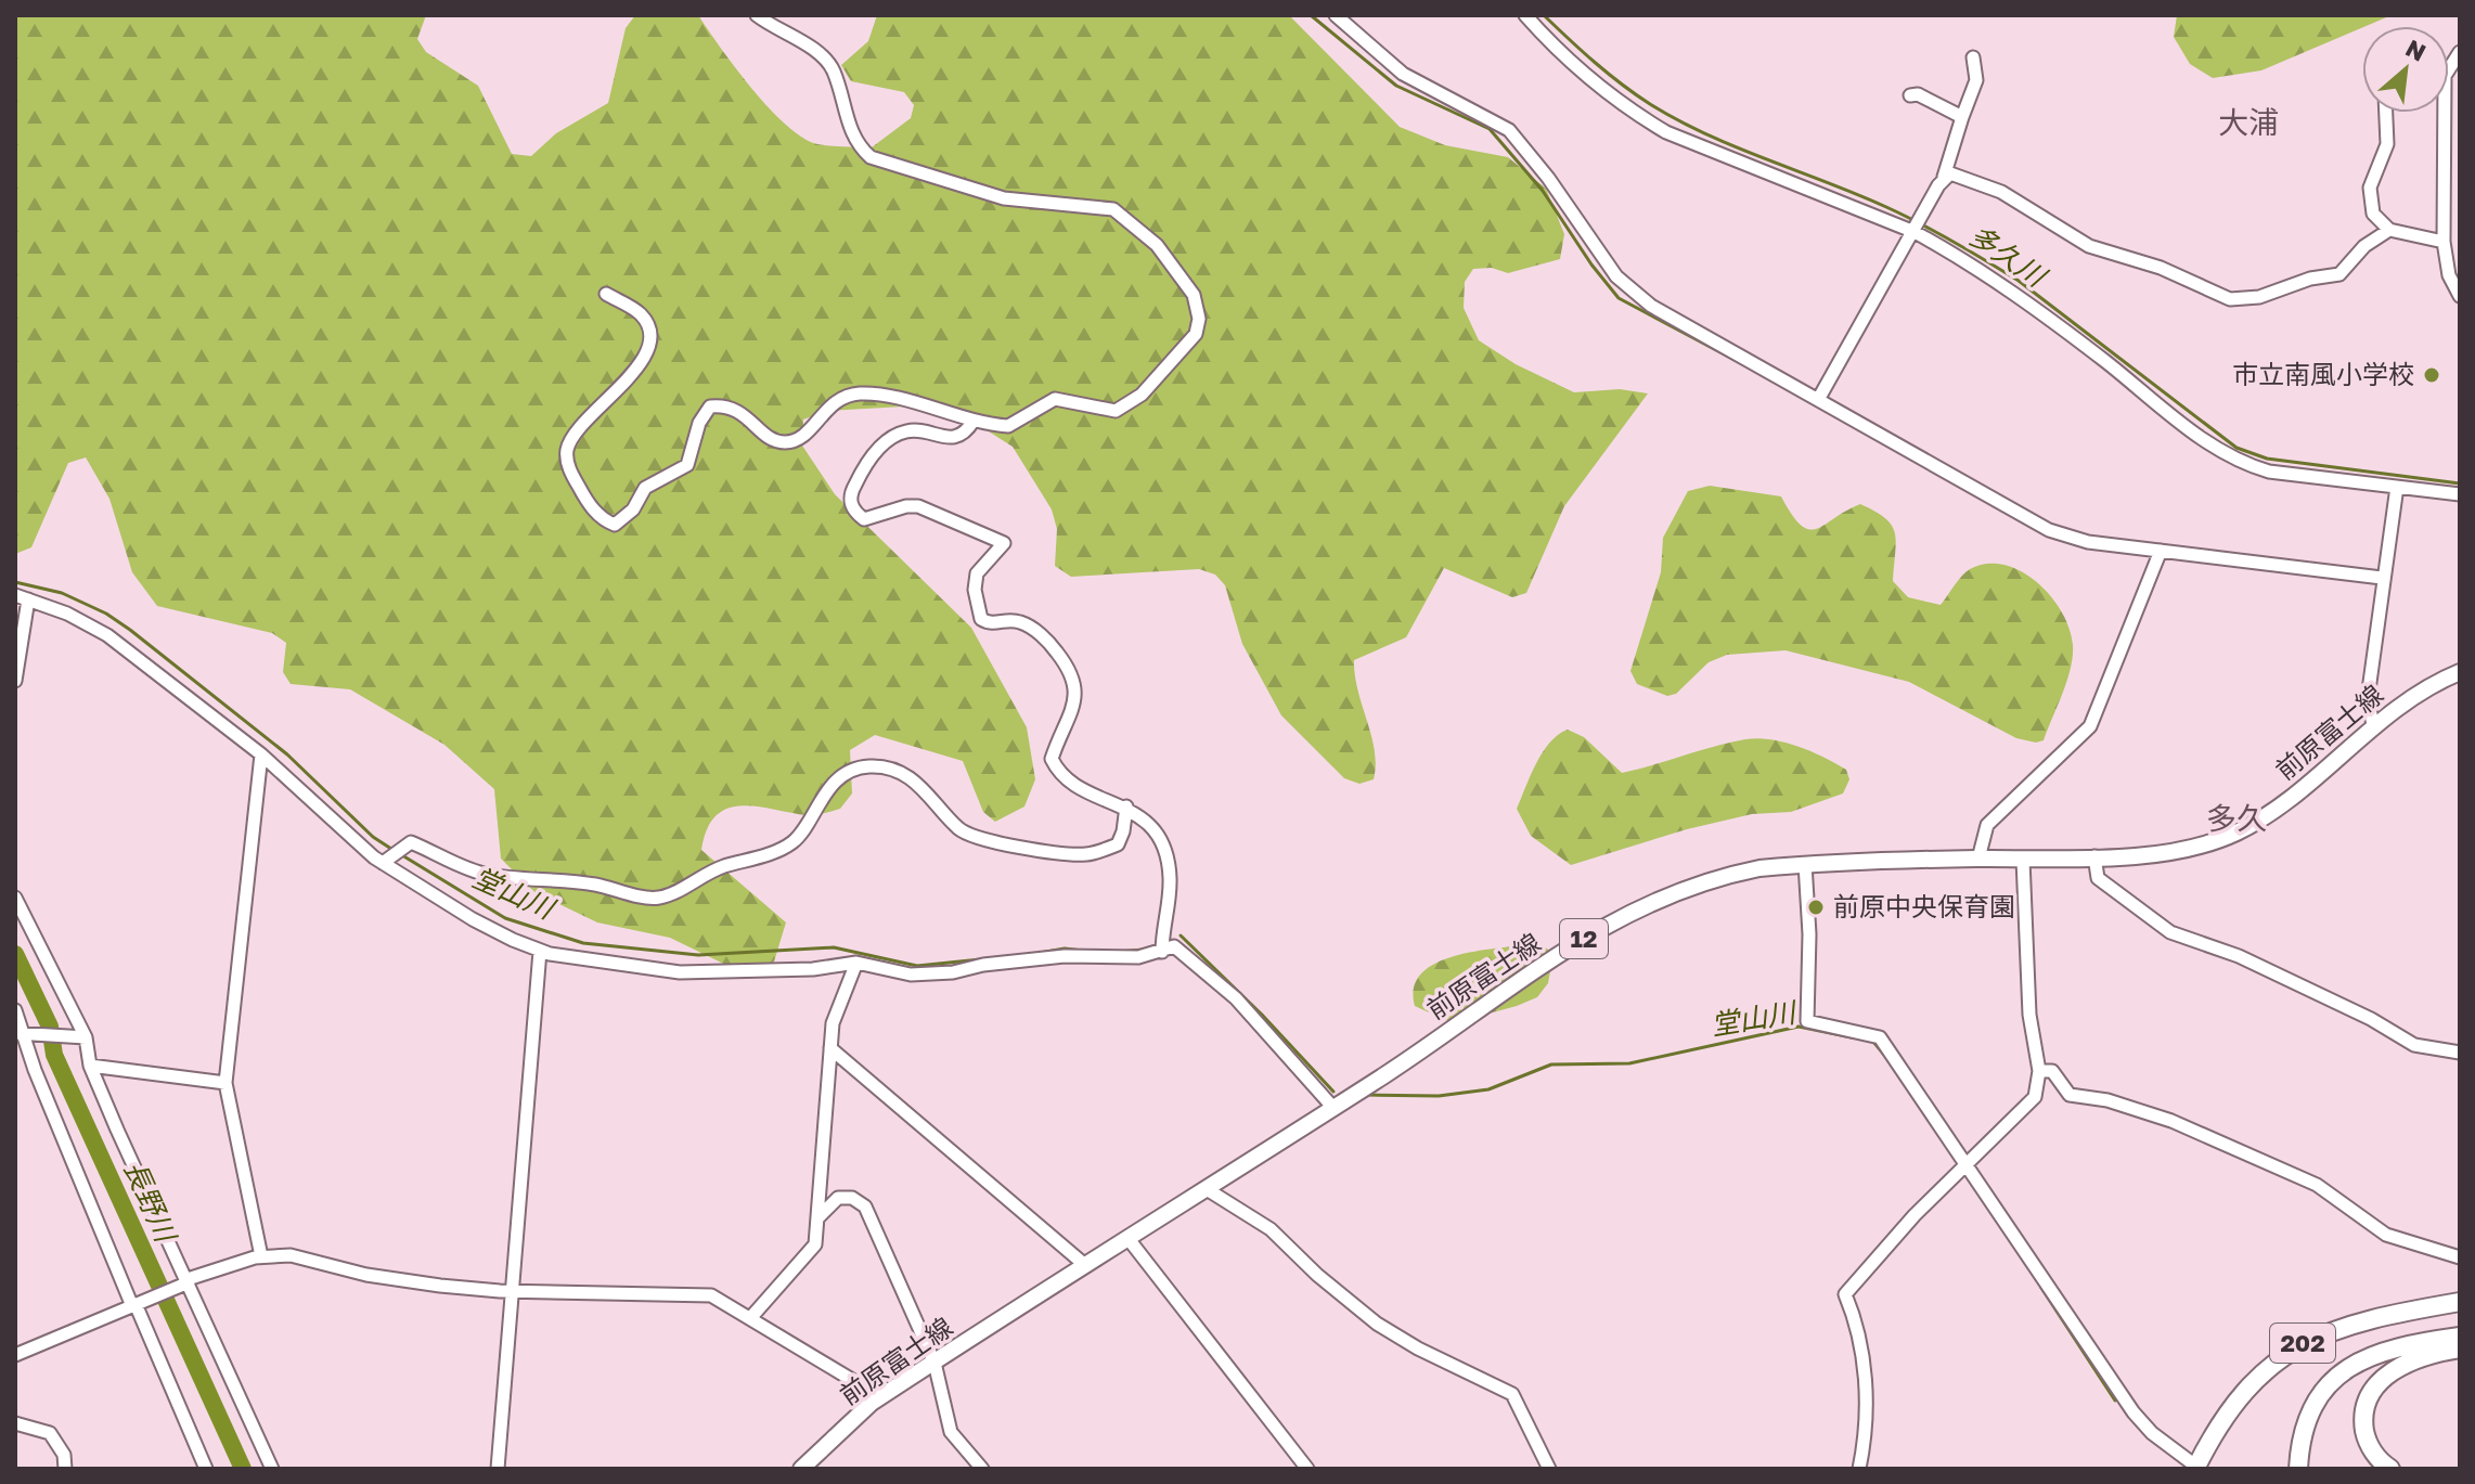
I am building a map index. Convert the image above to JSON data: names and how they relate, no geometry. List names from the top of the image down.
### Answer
{
  "streets": {
    "highway": ["202"],
    "main road": ["前原富士線", "12"]
  },
  "districts": ["大浦", "多久"],
  "water": ["多久川", "堂山川", "長野川"],
  "places": ["市立南風小学校", "前原中央保育園"],
  "north": "top right"
}
